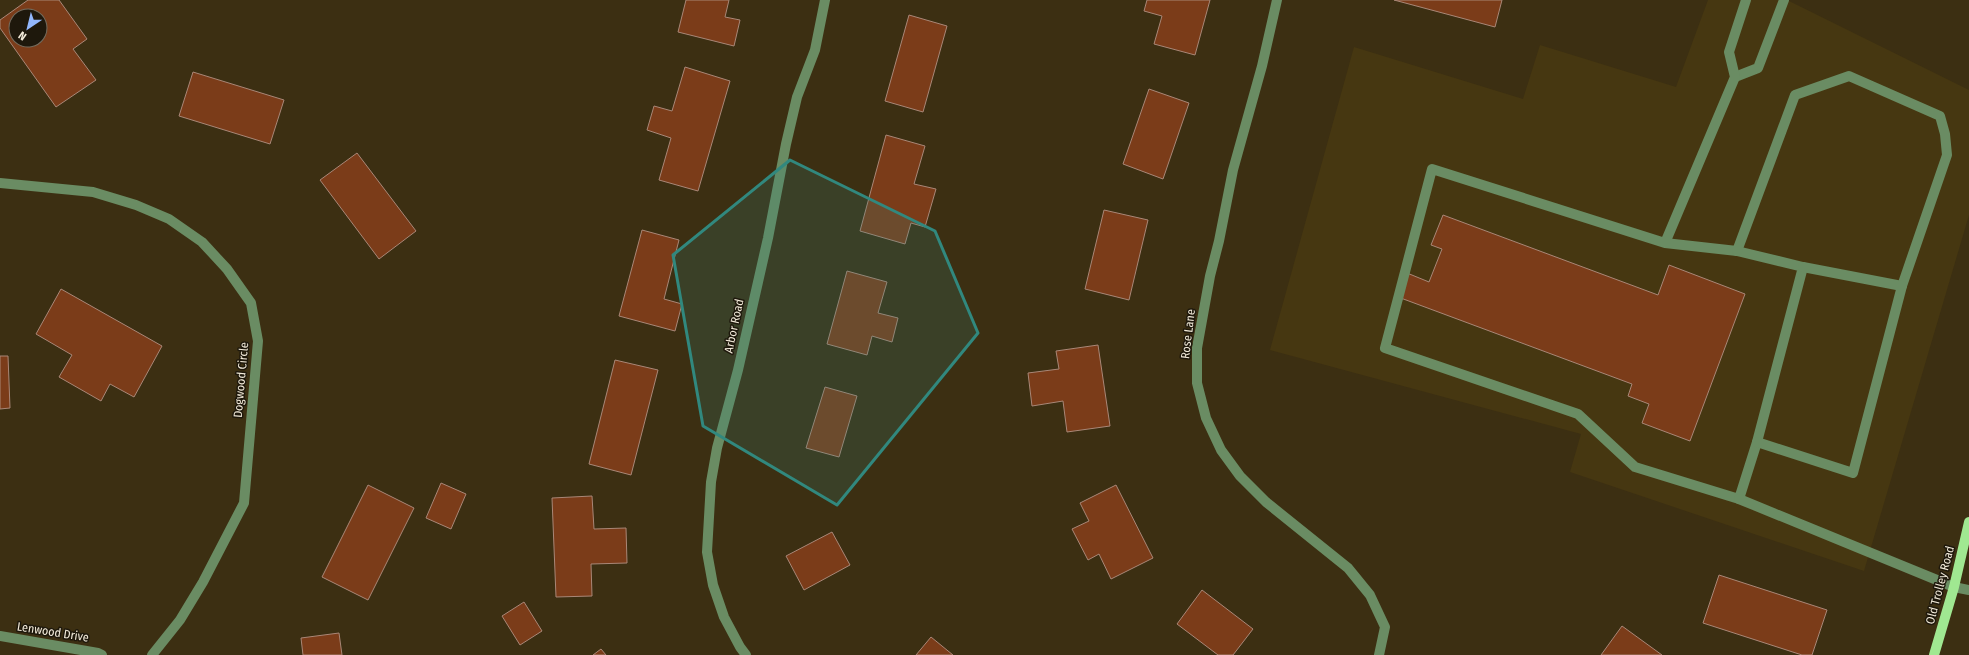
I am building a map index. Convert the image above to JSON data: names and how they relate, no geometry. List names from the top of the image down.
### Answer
{
  "streets": {
    "main road": ["Old Trolley Road"],
    "street": [
      "Arbor Road",
      "Rose Lane",
      "Dogwood Circle",
      "Lenwood Drive"
    ]
  },
  "north": "bottom left"
}
